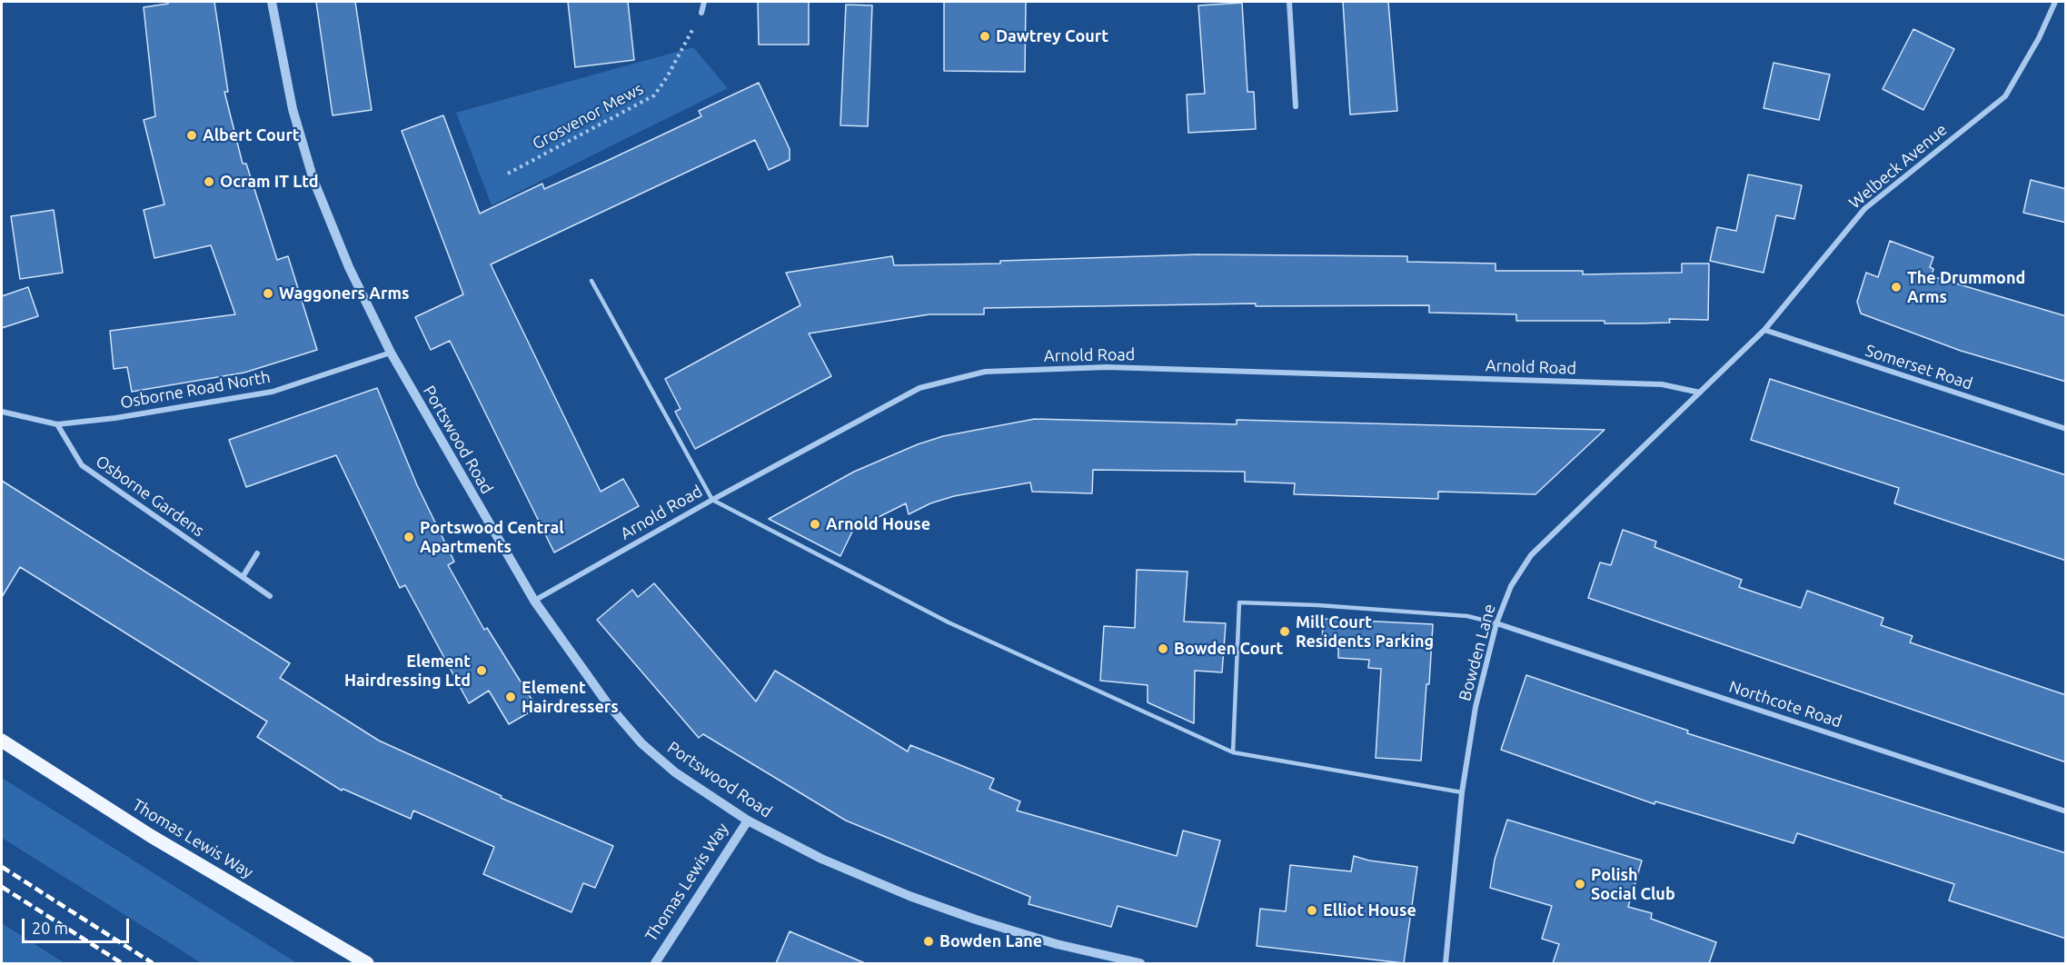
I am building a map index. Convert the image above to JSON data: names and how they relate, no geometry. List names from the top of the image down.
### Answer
{
  "streets": {
    "main road": ["Thomas Lewis Way"],
    "street": [
      "Welbeck Avenue",
      "Arnold Road",
      "Somerset Road",
      "Osborne Road North",
      "Portswood Road",
      "Osborne Gardens",
      "Bowden Lane",
      "Northcote Road"
    ],
    "path": ["Grosvenor Mews"]
  },
  "crossings": [
    ["Welbeck Avenue", "Arnold Road"],
    ["Welbeck Avenue", "Somerset Road"],
    ["Welbeck Avenue", "Bowden Lane"],
    ["Arnold Road", "Portswood Road"],
    ["Arnold Road", "Bowden Lane"],
    ["Osborne Road North", "Portswood Road"],
    ["Osborne Road North", "Osborne Gardens"],
    ["Portswood Road", "Thomas Lewis Way"],
    ["Bowden Lane", "Northcote Road"]
  ],
  "places": [
    "Dawtrey Court",
    "Albert Court",
    "Ocram IT Ltd",
    "The Drummond Arms",
    "Waggoners Arms",
    "Arnold House",
    "Portswood Central Apartments",
    "Mill Court Residents Parking",
    "Bowden Court",
    "Element Hairdressing Ltd",
    "Element Hairdressers",
    "Polish Social Club",
    "Elliot House",
    "Bowden Lane"
  ],
  "scale_bar": "20 m"
}
